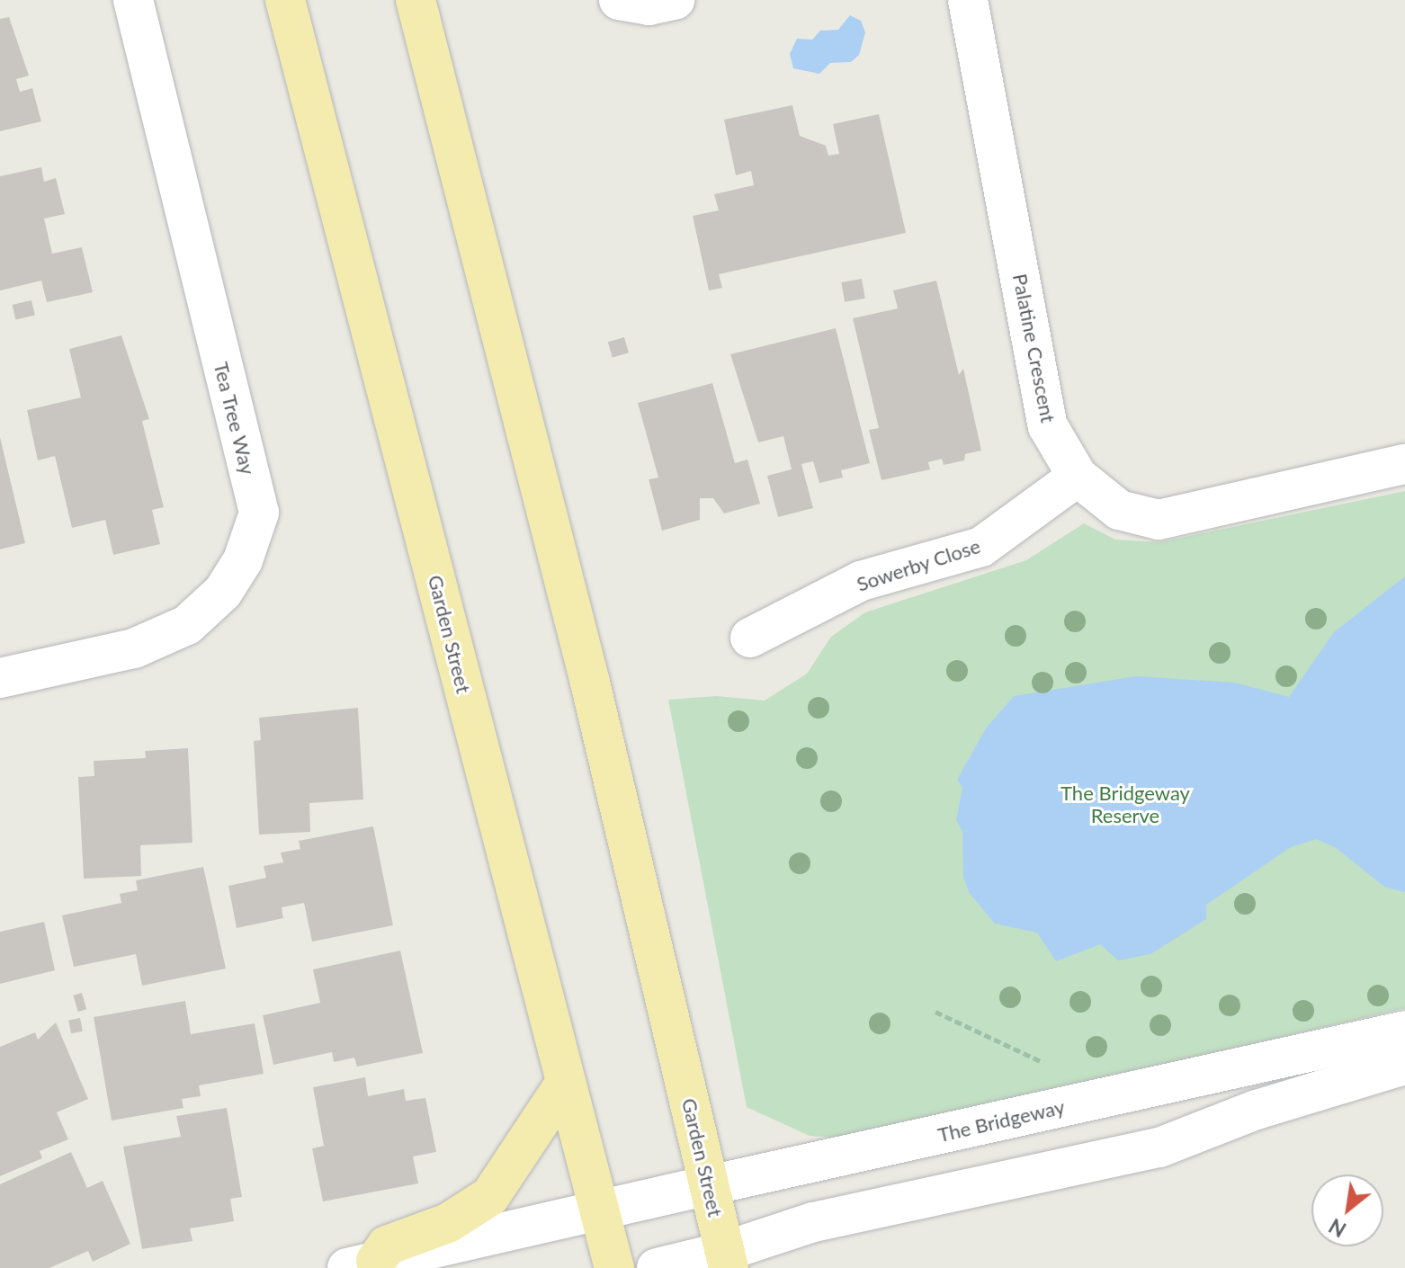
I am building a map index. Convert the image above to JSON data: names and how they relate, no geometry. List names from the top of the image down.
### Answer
{
  "streets": {
    "main road": ["Garden Street"],
    "street": [
      "Palatine Crescent",
      "Tea Tree Way",
      "Sowerby Close",
      "The Bridgeway"
    ]
  },
  "crossings": [
    ["Palatine Crescent", "Sowerby Close"],
    ["Garden Street", "The Bridgeway"]
  ],
  "parks": ["The Bridgeway Reserve"],
  "north": "bottom left"
}
